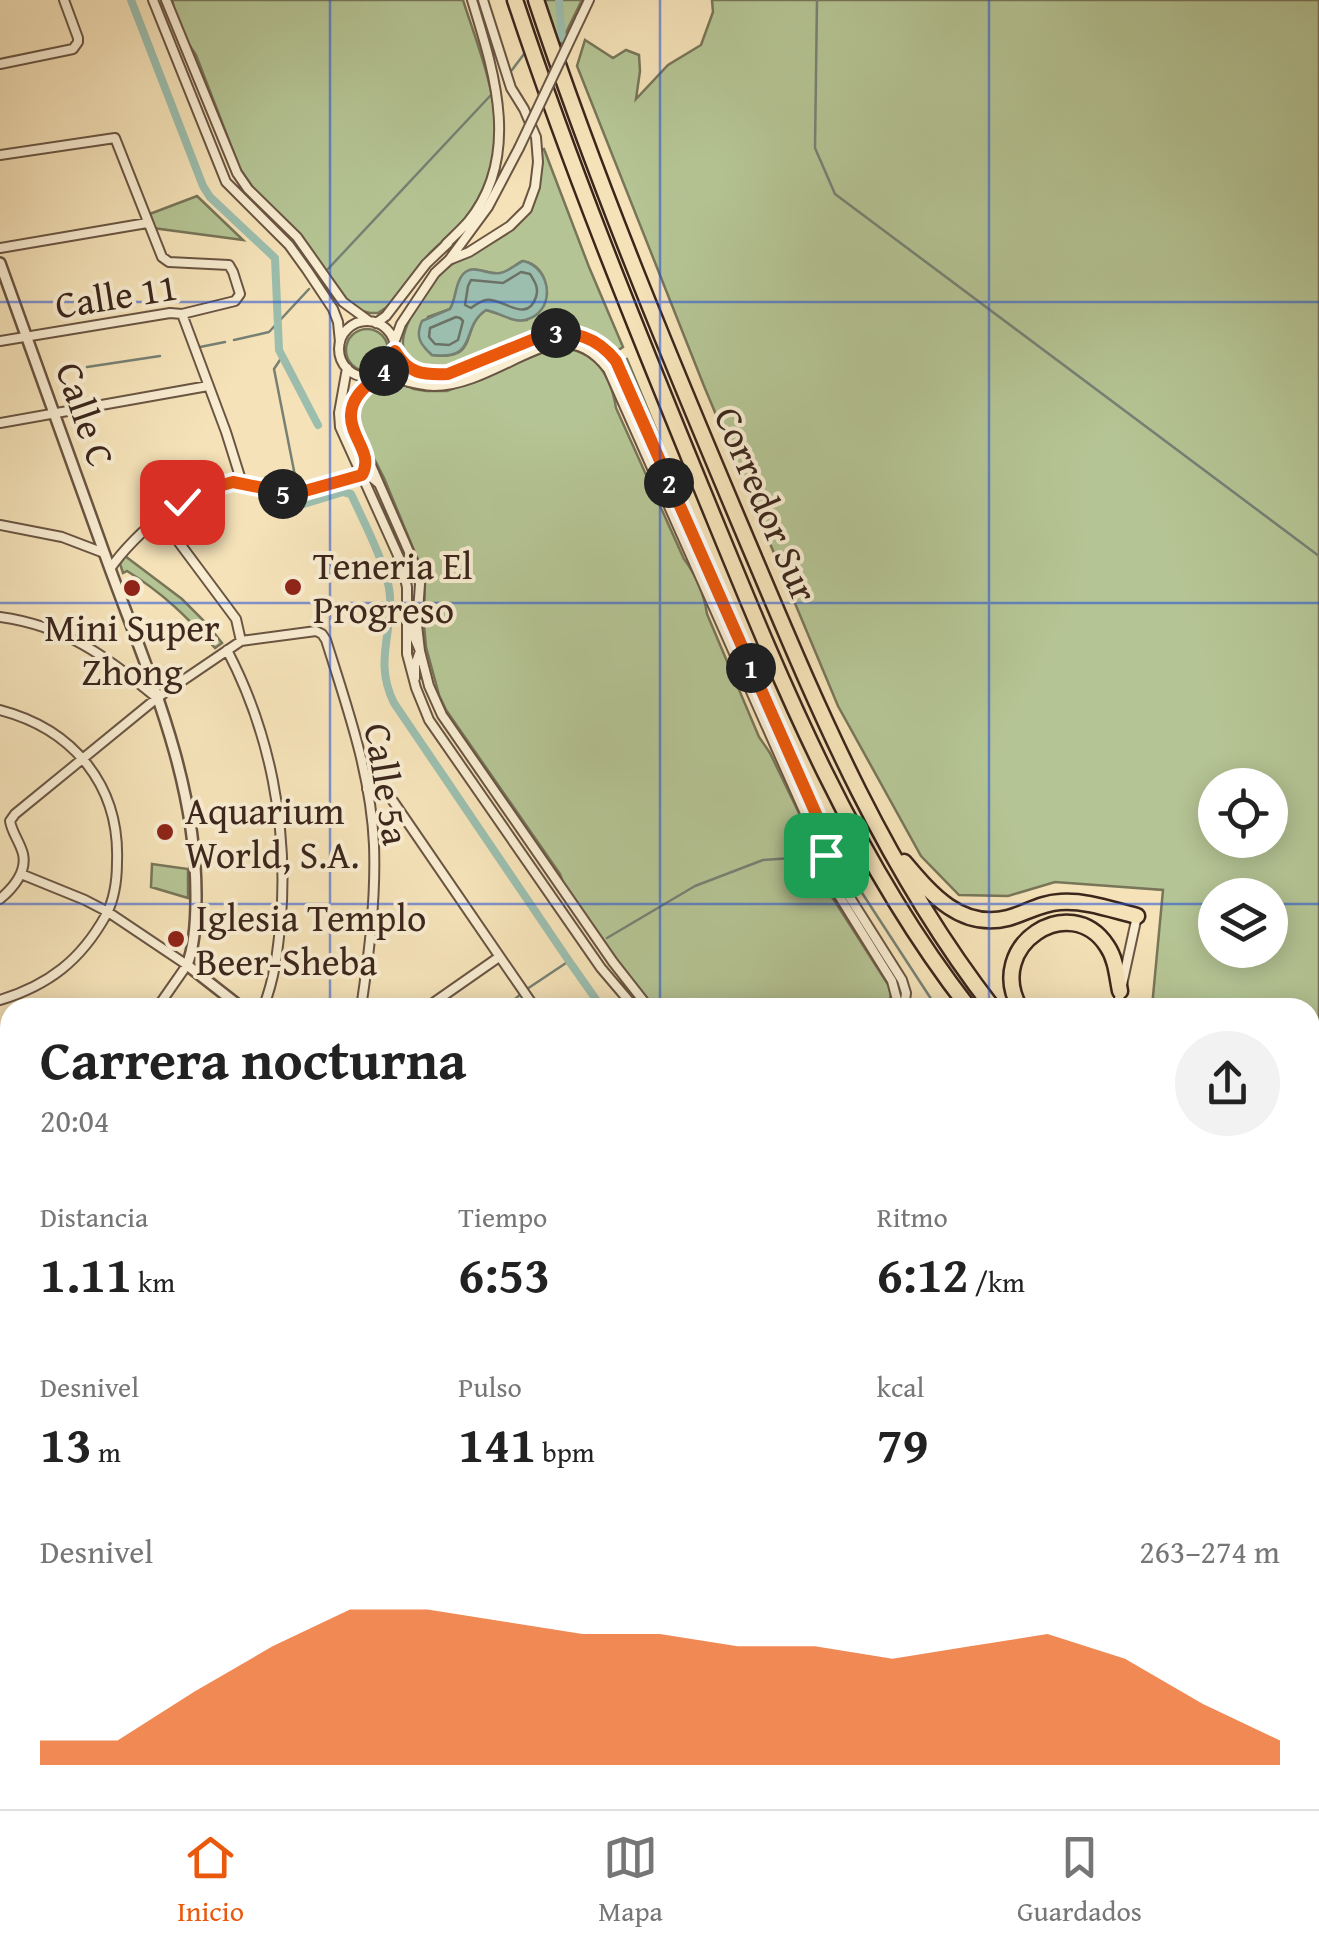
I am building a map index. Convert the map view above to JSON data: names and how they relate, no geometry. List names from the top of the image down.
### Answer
{
  "streets": {
    "highway": ["Corredor Sur"],
    "street": ["Calle 11", "Calle C", "Calle 5a"]
  },
  "crossings": [
    ["Calle 11", "Calle C"]
  ],
  "places": [
    "Teneria El Progreso",
    "Mini Super Zhong",
    "Aquarium World, S.A.",
    "Iglesia Templo Beer-Sheba"
  ],
  "page": {
    "pins": [
      "3",
      "4",
      "2",
      "5",
      "1"
    ],
    "heading": ["Carrera nocturna", "20:04"],
    "stats": [
      ["Distancia", "1.11 km"],
      ["Tiempo", "6:53"],
      ["Ritmo", "6:12 /km"],
      ["Desnivel", "13 m"],
      ["Pulso", "141 bpm"],
      ["kcal", "79"]
    ],
    "chart": ["Desnivel", "263–274 m"],
    "tabs": ["Inicio", "Mapa", "Guardados"]
  }
}
